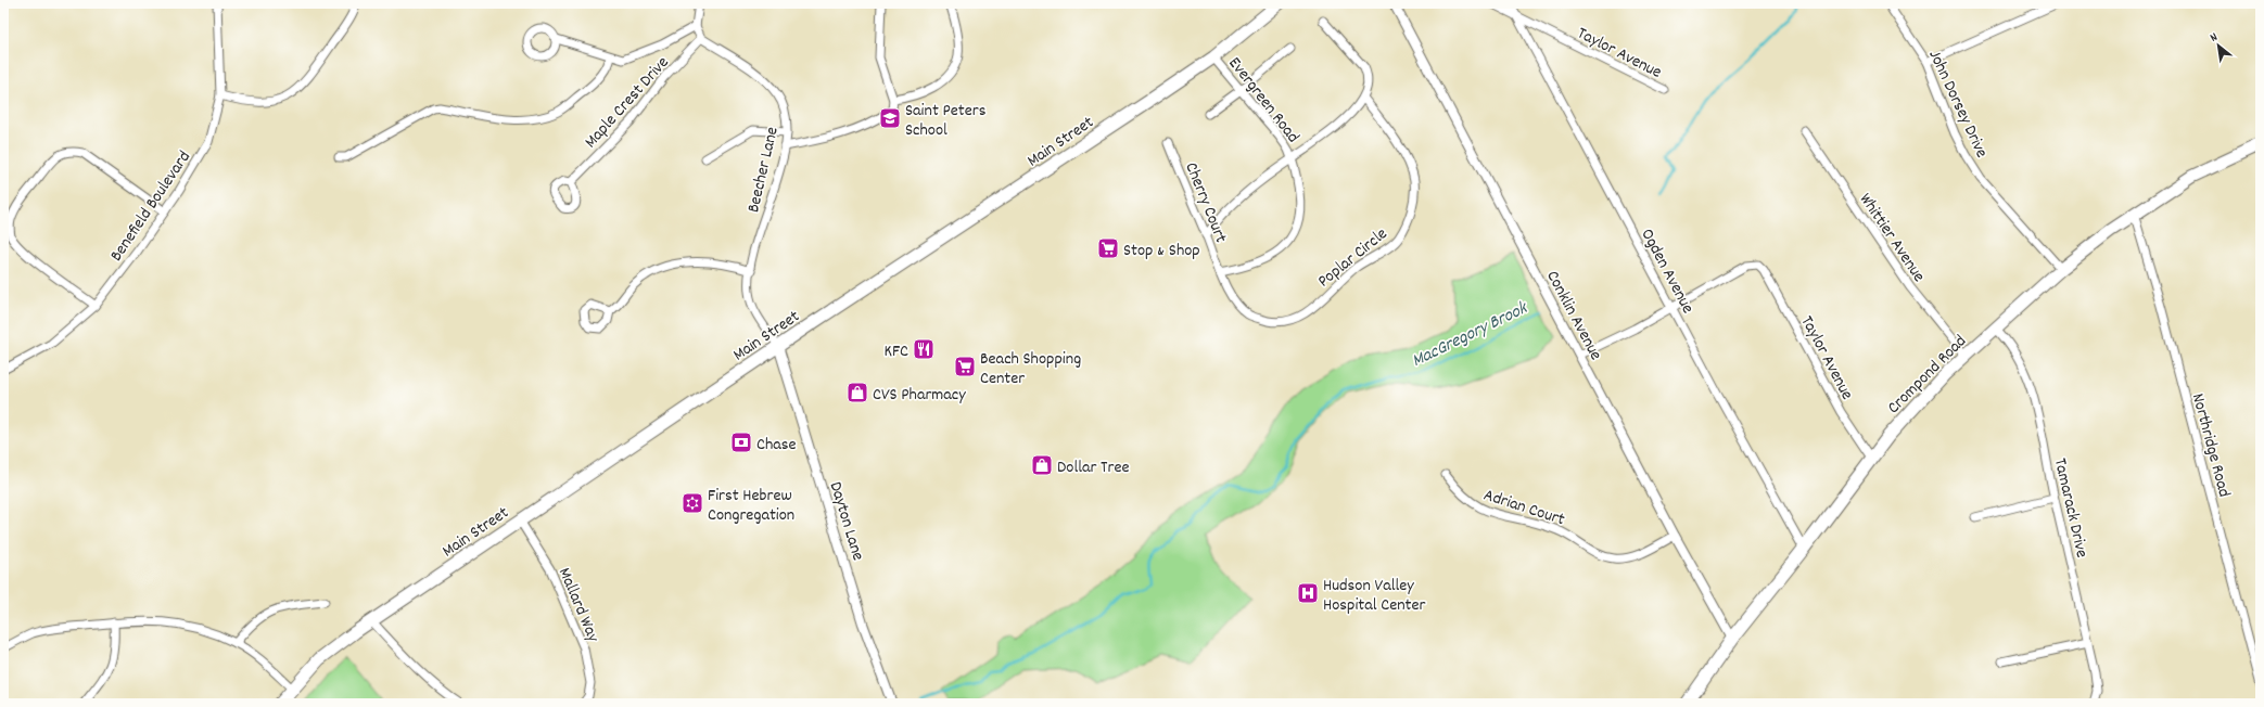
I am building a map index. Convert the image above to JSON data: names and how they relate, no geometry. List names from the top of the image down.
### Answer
{
  "streets": {
    "main road": ["Main Street", "Crompond Road"],
    "street": [
      "Taylor Avenue",
      "Evergreen Road",
      "Maple Crest Drive",
      "John Dorsey Drive",
      "Beecher Lane",
      "Cherry Court",
      "Benefield Boulevard",
      "Whittier Avenue",
      "Poplar Circle",
      "Ogden Avenue",
      "Conklin Avenue",
      "Northridge Road",
      "Adrian Court",
      "Tamarack Drive",
      "Dayton Lane",
      "Mallard Way"
    ]
  },
  "crossings": [
    ["Taylor Avenue", "Ogden Avenue"],
    ["Taylor Avenue", "Crompond Road"],
    ["Evergreen Road", "Main Street"],
    ["Evergreen Road", "Cherry Court"],
    ["Evergreen Road", "Poplar Circle"],
    ["Maple Crest Drive", "Beecher Lane"],
    ["John Dorsey Drive", "Crompond Road"],
    ["Main Street", "Beecher Lane"],
    ["Main Street", "Dayton Lane"],
    ["Main Street", "Mallard Way"],
    ["Beecher Lane", "Dayton Lane"],
    ["Cherry Court", "Poplar Circle"],
    ["Whittier Avenue", "Crompond Road"],
    ["Ogden Avenue", "Crompond Road"],
    ["Conklin Avenue", "Crompond Road"],
    ["Conklin Avenue", "Adrian Court"],
    ["Crompond Road", "Northridge Road"],
    ["Crompond Road", "Tamarack Drive"]
  ],
  "water": ["MacGregory Brook"],
  "places": {
    "school or university": ["Saint Peters School"],
    "supermarket": ["Stop & Shop", "Beach Shopping Center"],
    "restaurant": ["KFC"],
    "shop": ["CVS Pharmacy", "Dollar Tree"],
    "bank": ["Chase"],
    "synagogue": ["First Hebrew Congregation"],
    "hospital": ["Hudson Valley Hospital Center"]
  },
  "north": "top left"
}
